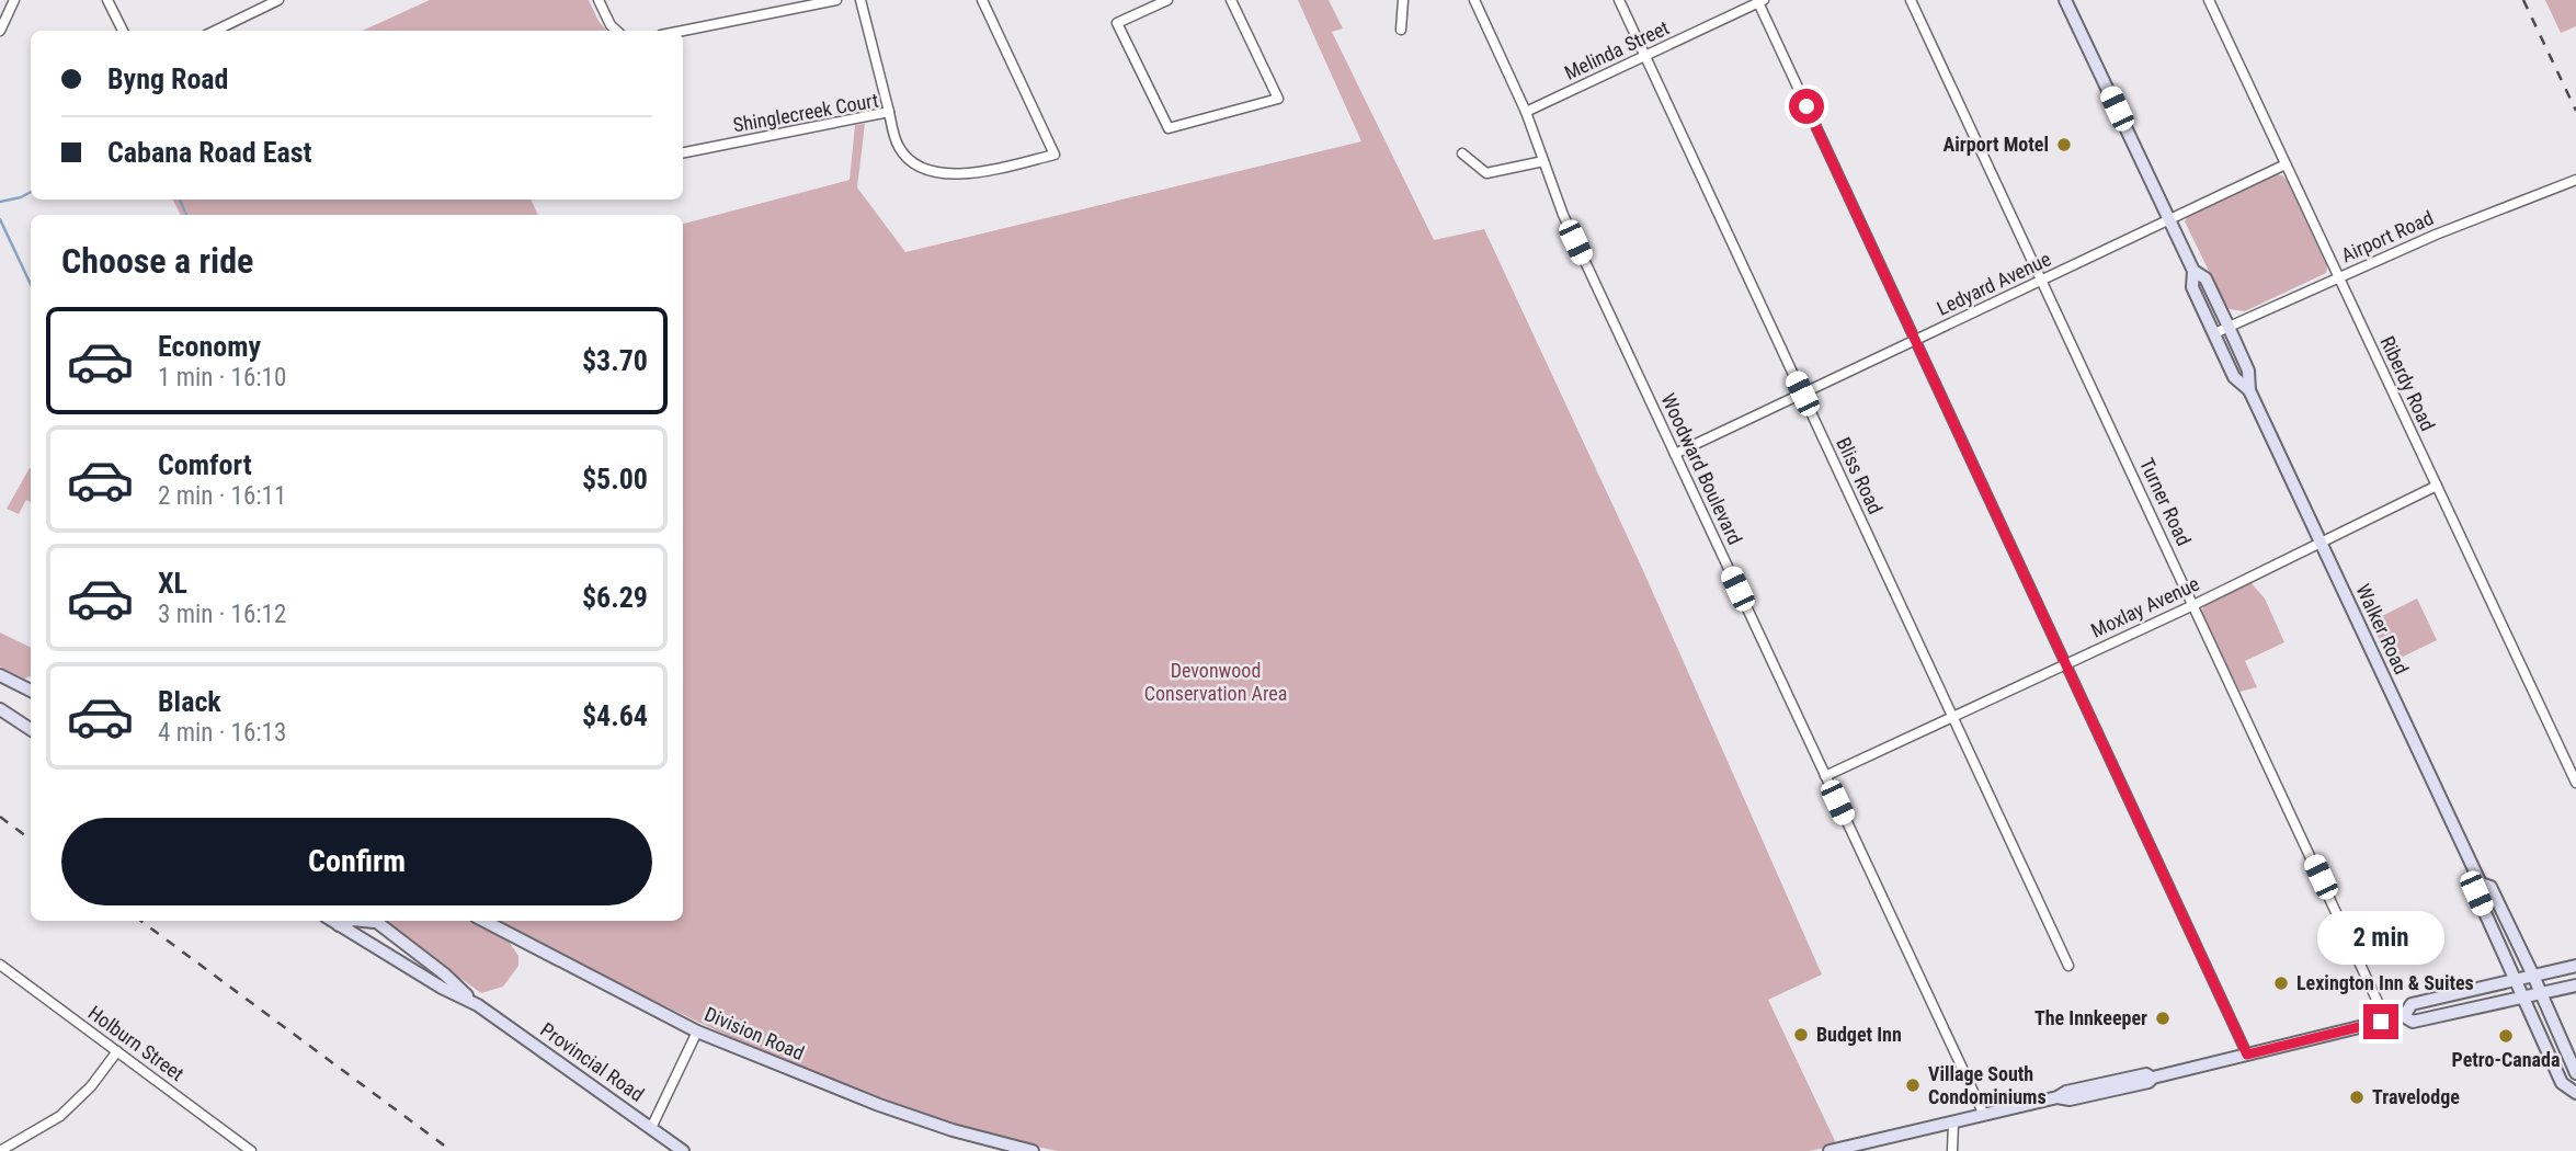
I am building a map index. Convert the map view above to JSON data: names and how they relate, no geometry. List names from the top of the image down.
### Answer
{
  "streets": {
    "main road": ["Walker Road", "Division Road", "Provincial Road"],
    "street": [
      "Melinda Street",
      "Shinglecreek Court",
      "Airport Road",
      "Ledyard Avenue",
      "Riberdy Road",
      "Woodward Boulevard",
      "Bliss Road",
      "Turner Road",
      "Moxlay Avenue",
      "Holburn Street"
    ]
  },
  "crossings": [
    ["Melinda Street", "Woodward Boulevard"],
    ["Melinda Street", "Bliss Road"],
    ["Airport Road", "Riberdy Road"],
    ["Airport Road", "Walker Road"],
    ["Ledyard Avenue", "Riberdy Road"],
    ["Ledyard Avenue", "Woodward Boulevard"],
    ["Ledyard Avenue", "Bliss Road"],
    ["Ledyard Avenue", "Turner Road"],
    ["Ledyard Avenue", "Walker Road"],
    ["Riberdy Road", "Moxlay Avenue"],
    ["Woodward Boulevard", "Moxlay Avenue"],
    ["Bliss Road", "Moxlay Avenue"],
    ["Turner Road", "Moxlay Avenue"],
    ["Moxlay Avenue", "Walker Road"]
  ],
  "parks": ["Devonwood Conservation Area"],
  "places": [
    "Airport Motel",
    "Lexington Inn & Suites",
    "The Innkeeper",
    "Budget Inn",
    "Petro-Canada",
    "Village South Condominiums",
    "Travelodge"
  ],
  "page": {
    "banner": ["Byng Road", "Cabana Road East"],
    "heading": "Choose a ride",
    "list": [
      {
        "name": "Economy",
        "note": "1 min · 16:10",
        "value": "$3.70"
      },
      {
        "name": "Comfort",
        "note": "2 min · 16:11",
        "value": "$5.00"
      },
      {
        "name": "XL",
        "note": "3 min · 16:12",
        "value": "$6.29"
      },
      {
        "name": "Black",
        "note": "4 min · 16:13",
        "value": "$4.64"
      }
    ],
    "buttons": "Confirm",
    "bubble": "2 min"
  }
}
